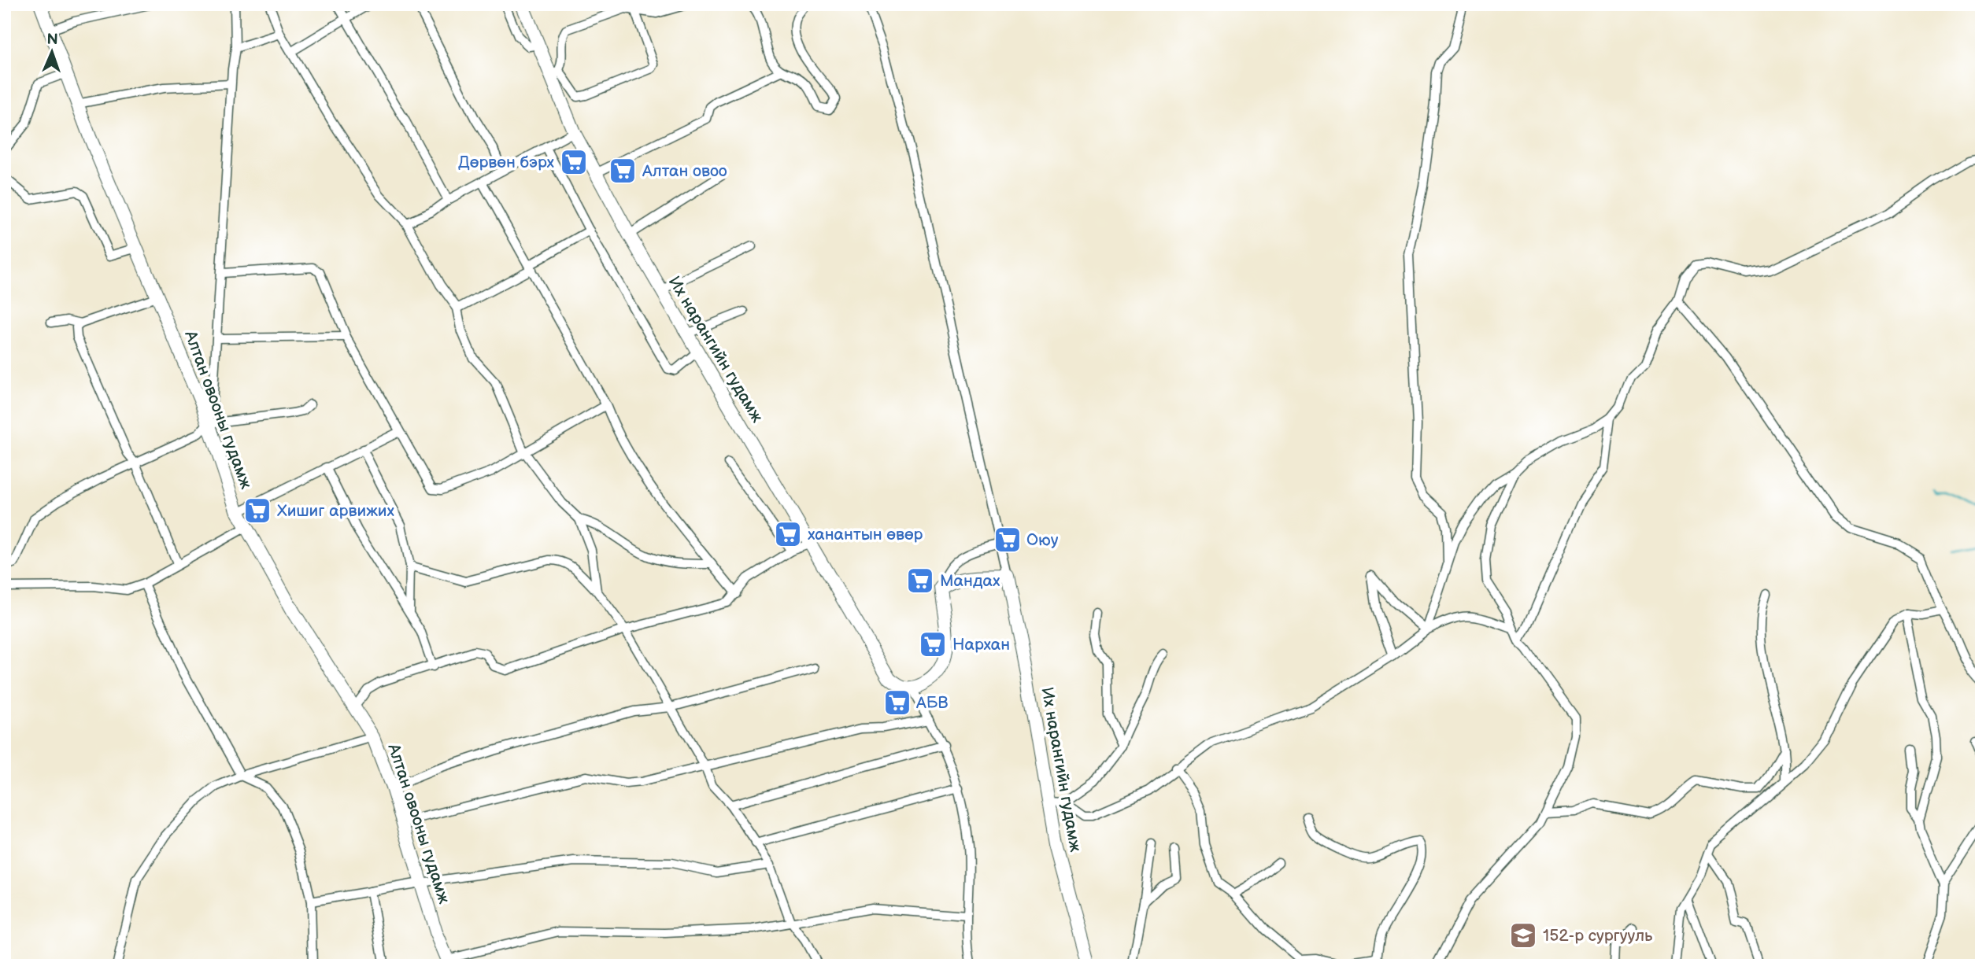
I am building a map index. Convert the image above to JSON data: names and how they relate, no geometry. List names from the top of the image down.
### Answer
{
  "streets": {
    "main road": ["Их нарангийн гудамж", "Алтан овооны гудамж"]
  },
  "places": {
    "supermarket": [
      "Дөрвөн бэрх",
      "Алтан овоо",
      "Хишиг арвижих",
      "ханантын өвөр",
      "Оюу",
      "Мандах",
      "Нархан",
      "АБВ"
    ],
    "school or university": ["152-р сургууль"]
  },
  "north": "top"
}
